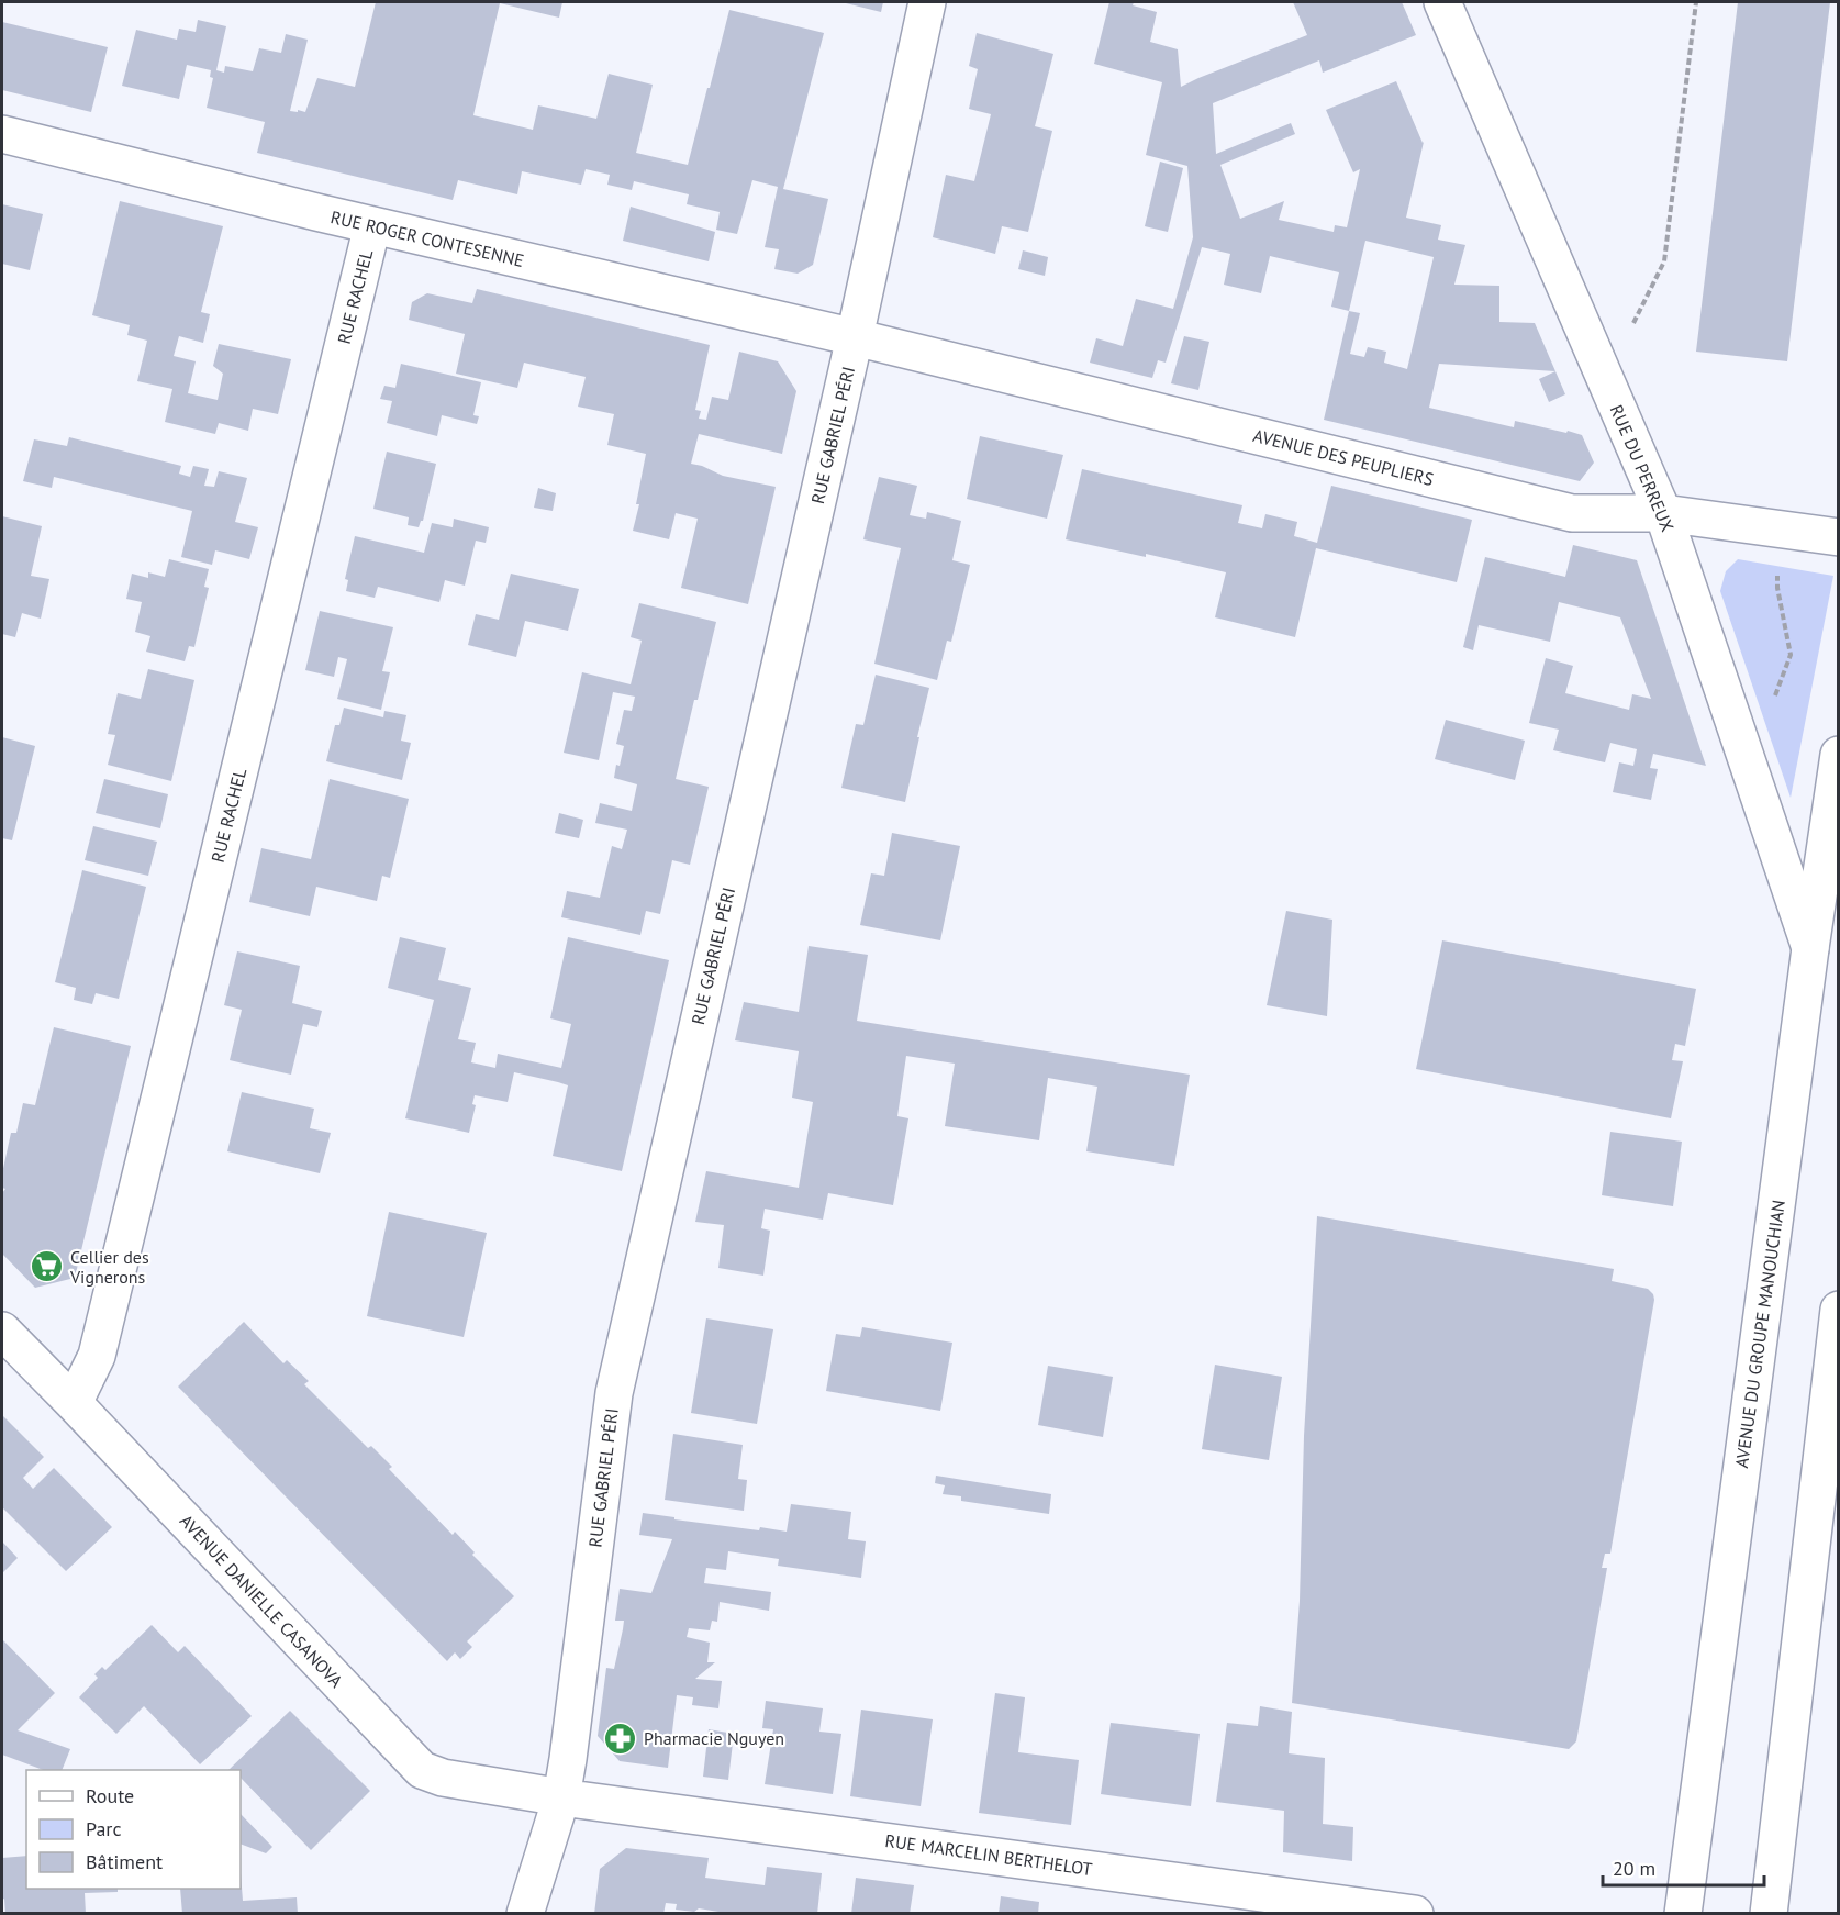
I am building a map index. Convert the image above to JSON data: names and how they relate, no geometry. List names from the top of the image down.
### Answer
{
  "streets": {
    "street": [
      "RUE ROGER CONTESENNE",
      "RUE RACHEL",
      "RUE GABRIEL PÉRI",
      "AVENUE DES PEUPLIERS",
      "RUE DU PERREUX",
      "AVENUE DU GROUPE MANOUCHIAN",
      "AVENUE DANIELLE CASANOVA",
      "RUE MARCELIN BERTHELOT"
    ]
  },
  "crossings": [
    ["RUE ROGER CONTESENNE", "RUE RACHEL"],
    ["RUE ROGER CONTESENNE", "RUE GABRIEL PÉRI"],
    ["RUE ROGER CONTESENNE", "AVENUE DES PEUPLIERS"],
    ["RUE RACHEL", "AVENUE DANIELLE CASANOVA"],
    ["RUE GABRIEL PÉRI", "AVENUE DES PEUPLIERS"],
    ["RUE GABRIEL PÉRI", "AVENUE DANIELLE CASANOVA"],
    ["RUE GABRIEL PÉRI", "RUE MARCELIN BERTHELOT"],
    ["AVENUE DES PEUPLIERS", "RUE DU PERREUX"],
    ["RUE DU PERREUX", "AVENUE DU GROUPE MANOUCHIAN"],
    ["AVENUE DANIELLE CASANOVA", "RUE MARCELIN BERTHELOT"]
  ],
  "places": {
    "supermarket": ["Cellier des Vignerons"],
    "pharmacy": ["Pharmacie Nguyen"]
  },
  "legend": ["Route", "Parc", "Bâtiment"],
  "scale_bar": "20 m"
}
